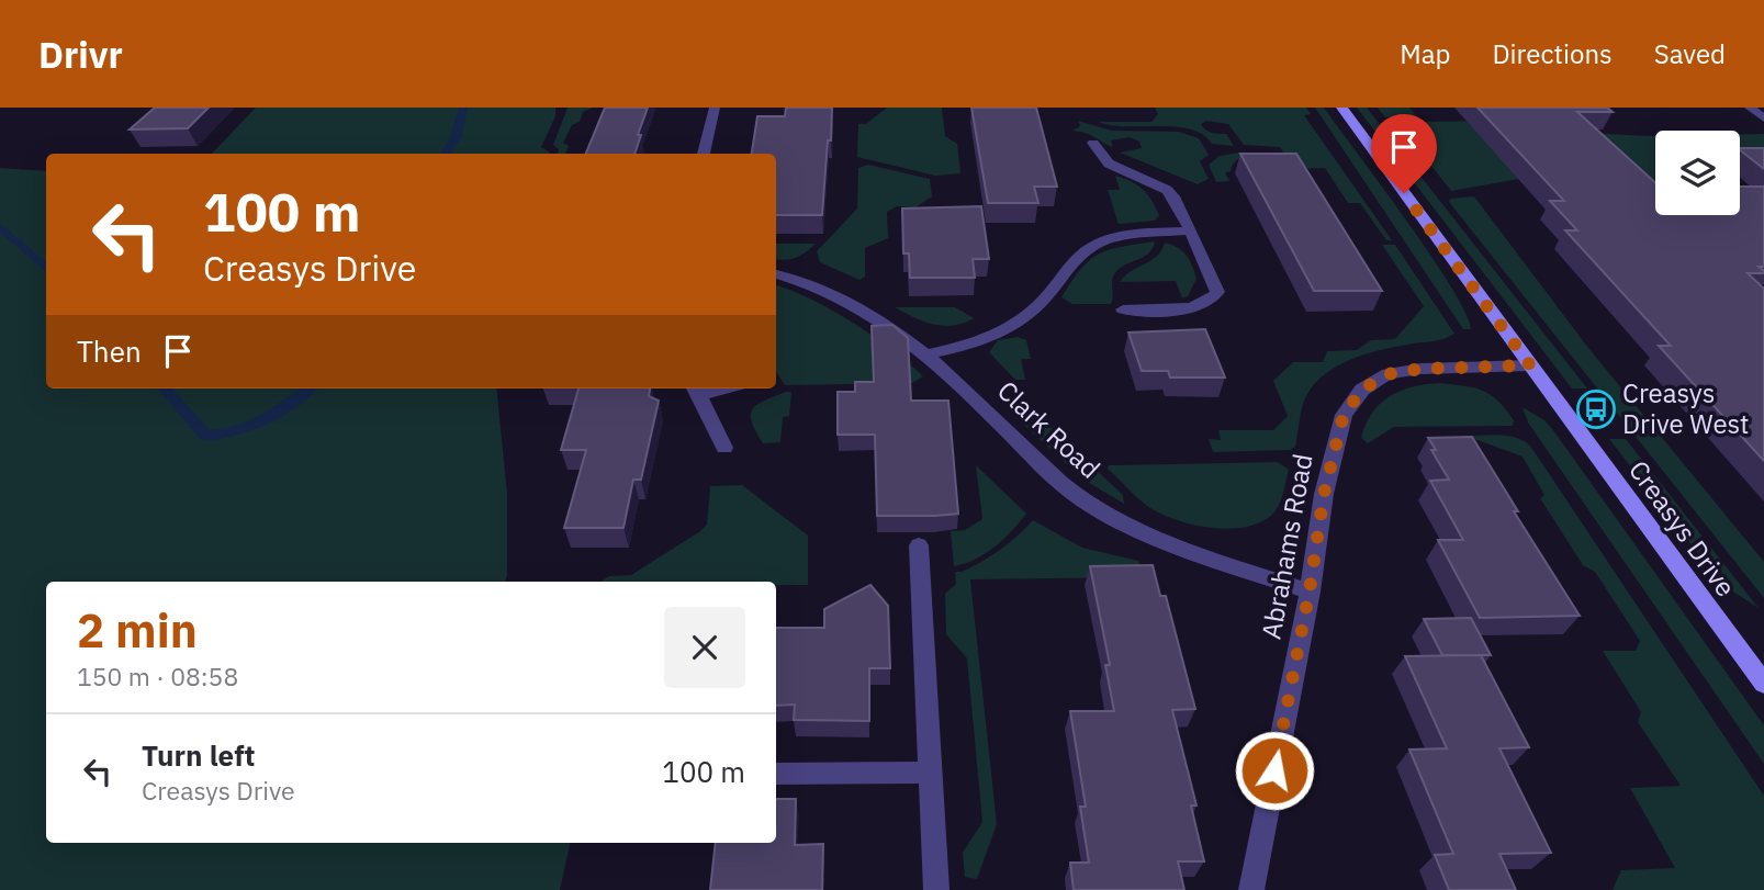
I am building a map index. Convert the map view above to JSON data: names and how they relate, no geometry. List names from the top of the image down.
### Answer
{
  "streets": {
    "street": ["Clark Road", "Creasys Drive", "Abrahams Road"]
  },
  "crossings": [
    ["Clark Road", "Abrahams Road"],
    ["Creasys Drive", "Abrahams Road"]
  ],
  "places": {
    "bus stop": ["Creasys Drive West"]
  },
  "page": {
    "header": "Drivr",
    "nav": ["Map", "Directions", "Saved"],
    "turn": ["100 m", "Creasys Drive"],
    "then": "Then",
    "heading": ["2 min", "150 m · 08:58"],
    "list": [
      {
        "name": "Turn left",
        "note": "Creasys Drive",
        "value": "100 m"
      }
    ]
  }
}
